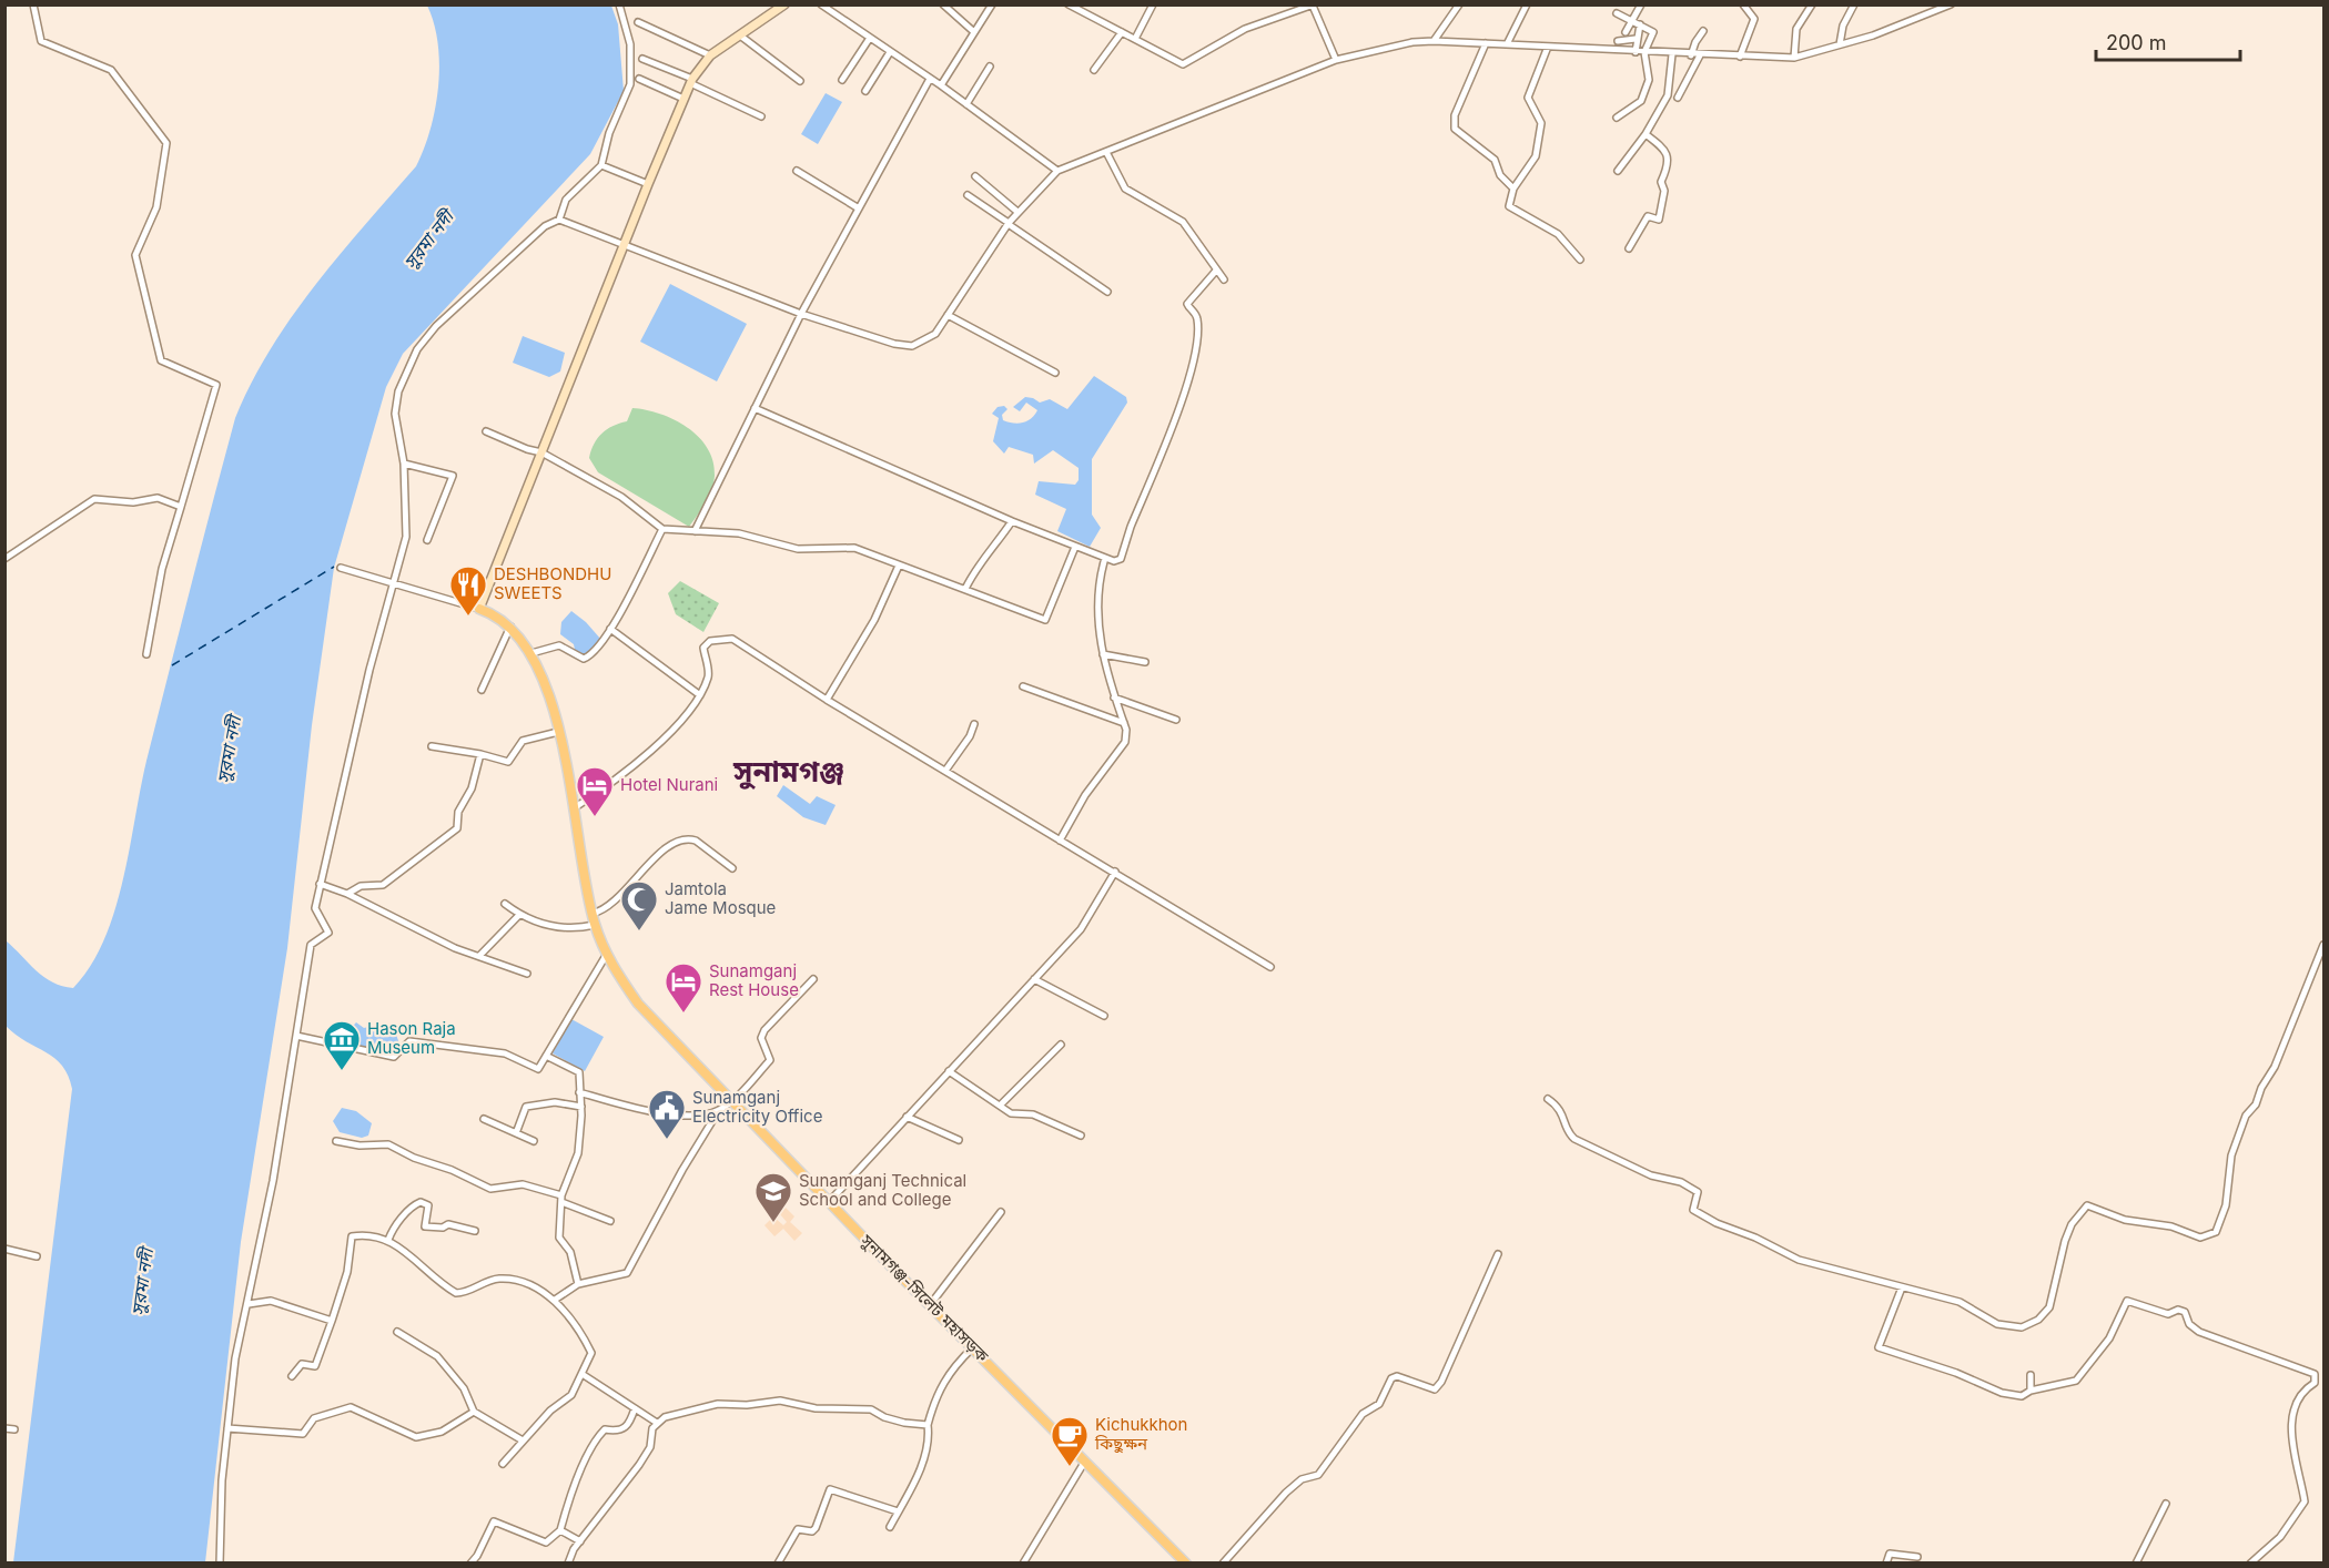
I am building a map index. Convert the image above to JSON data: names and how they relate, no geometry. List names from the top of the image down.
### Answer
{
  "streets": {
    "main road": ["সুনামগঞ্জ-সিলেট মহাসড়ক"]
  },
  "districts": ["সুনামগঞ্জ"],
  "water": ["সুরমা নদী"],
  "places": {
    "restaurant": ["DESHBONDHU SWEETS"],
    "hotel": ["Hotel Nurani", "Sunamganj Rest House"],
    "mosque": ["Jamtola Jame Mosque"],
    "museum": ["Hason Raja Museum"],
    "public building": ["Sunamganj Electricity Office"],
    "school or university": ["Sunamganj Technical School and College"],
    "cafe": ["Kichukkhon কিছুক্ষন"]
  },
  "scale_bar": "200 m"
}
